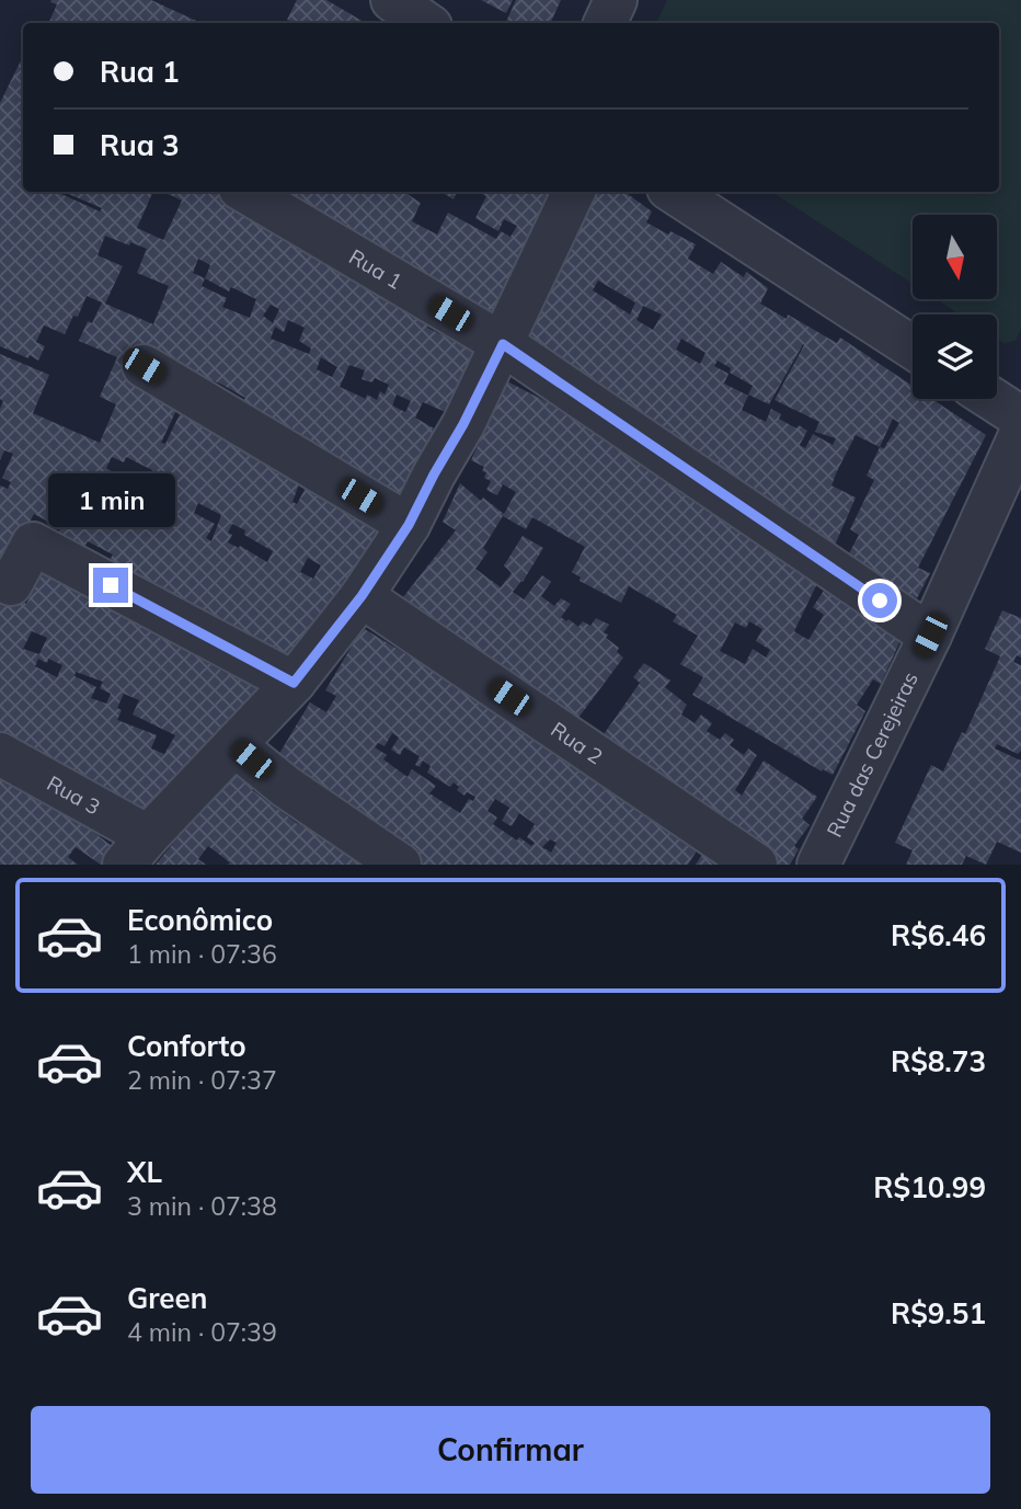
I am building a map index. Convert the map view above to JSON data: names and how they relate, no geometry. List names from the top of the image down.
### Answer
{
  "streets": {
    "street": [
      "Rua 1",
      "Rua 2",
      "Rua das Cerejeiras",
      "Rua 3"
    ]
  },
  "crossings": [
    ["Rua 1", "Rua das Cerejeiras"]
  ],
  "north": "bottom",
  "page": {
    "banner": ["Rua 1", "Rua 3"],
    "bubble": "1 min",
    "list": [
      {
        "name": "Econômico",
        "note": "1 min · 07:36",
        "value": "R$6.46"
      },
      {
        "name": "Conforto",
        "note": "2 min · 07:37",
        "value": "R$8.73"
      },
      {
        "name": "XL",
        "note": "3 min · 07:38",
        "value": "R$10.99"
      },
      {
        "name": "Green",
        "note": "4 min · 07:39",
        "value": "R$9.51"
      }
    ],
    "buttons": "Confirmar"
  }
}
